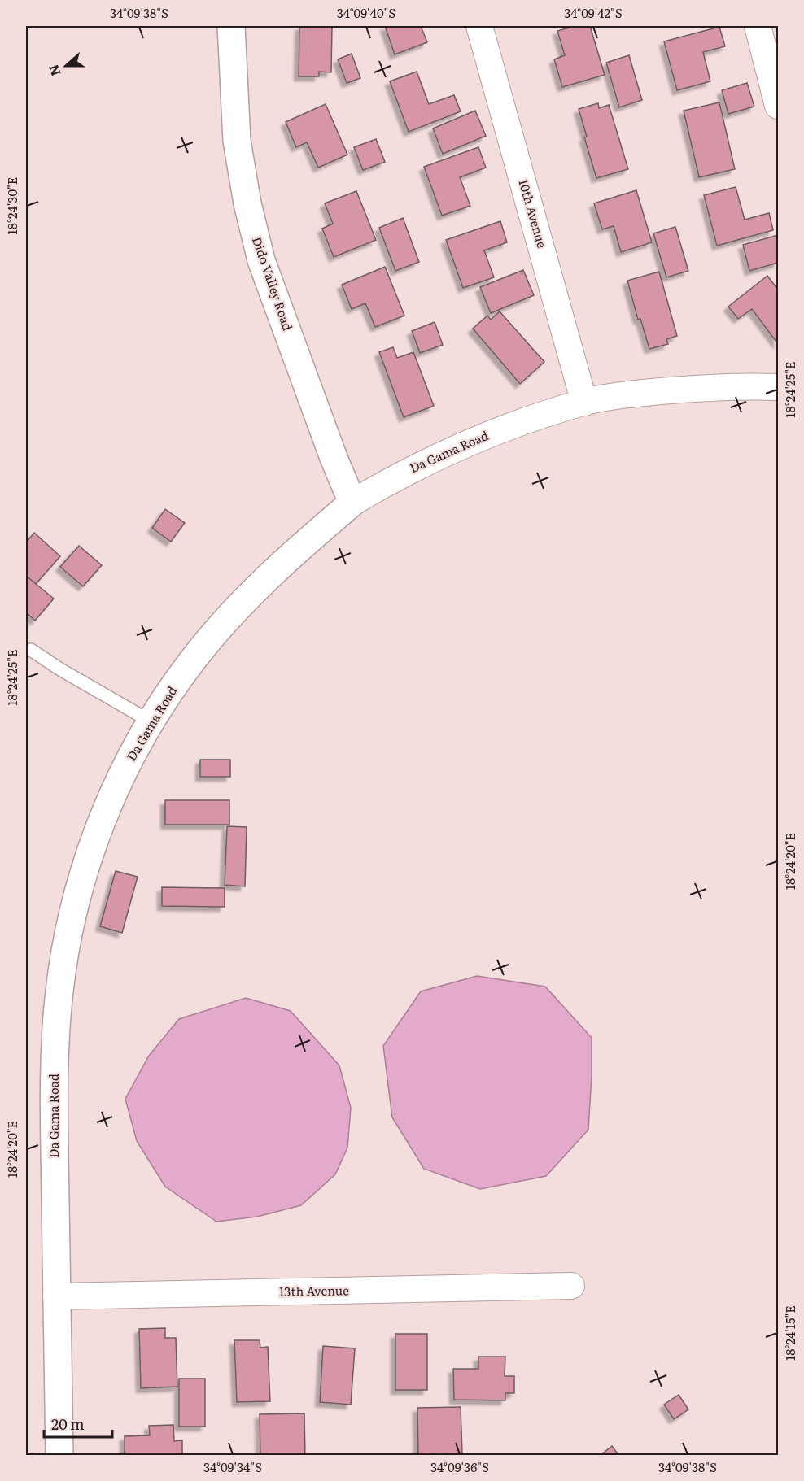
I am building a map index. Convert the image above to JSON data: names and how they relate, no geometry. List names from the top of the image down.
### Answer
{
  "streets": {
    "street": [
      "10th Avenue",
      "Dido Valley Road",
      "Da Gama Road",
      "13th Avenue"
    ]
  },
  "crossings": [
    ["10th Avenue", "Da Gama Road"],
    ["Dido Valley Road", "Da Gama Road"],
    ["Da Gama Road", "13th Avenue"]
  ],
  "scale_bar": "20 m",
  "north": "left",
  "coordinates": [
    "34°09'38\"S",
    "34°09'40\"S",
    "34°09'42\"S",
    "18°24'30\"E",
    "18°24'25\"E",
    "18°24'20\"E",
    "18°24'15\"E",
    "34°09'34\"S",
    "34°09'36\"S"
  ]
}
